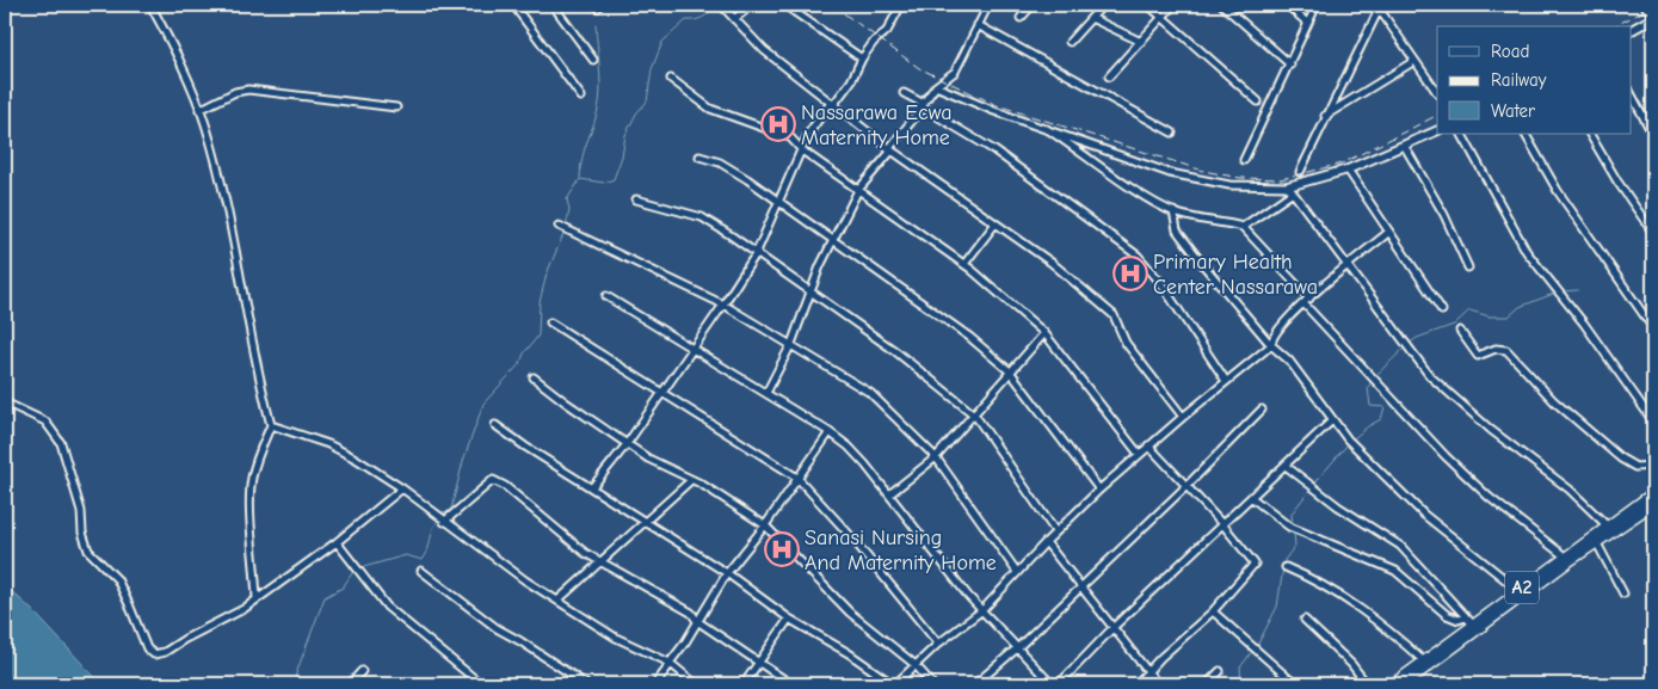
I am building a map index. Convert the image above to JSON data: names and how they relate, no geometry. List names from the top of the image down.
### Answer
{
  "streets": {
    "highway": ["A2"]
  },
  "places": {
    "hospital": ["Nassarawa Ecwa Maternity Home", "Primary Health Center Nassarawa", "Sanasi Nursing And Maternity Home"]
  },
  "legend": ["Road", "Railway", "Water"]
}
